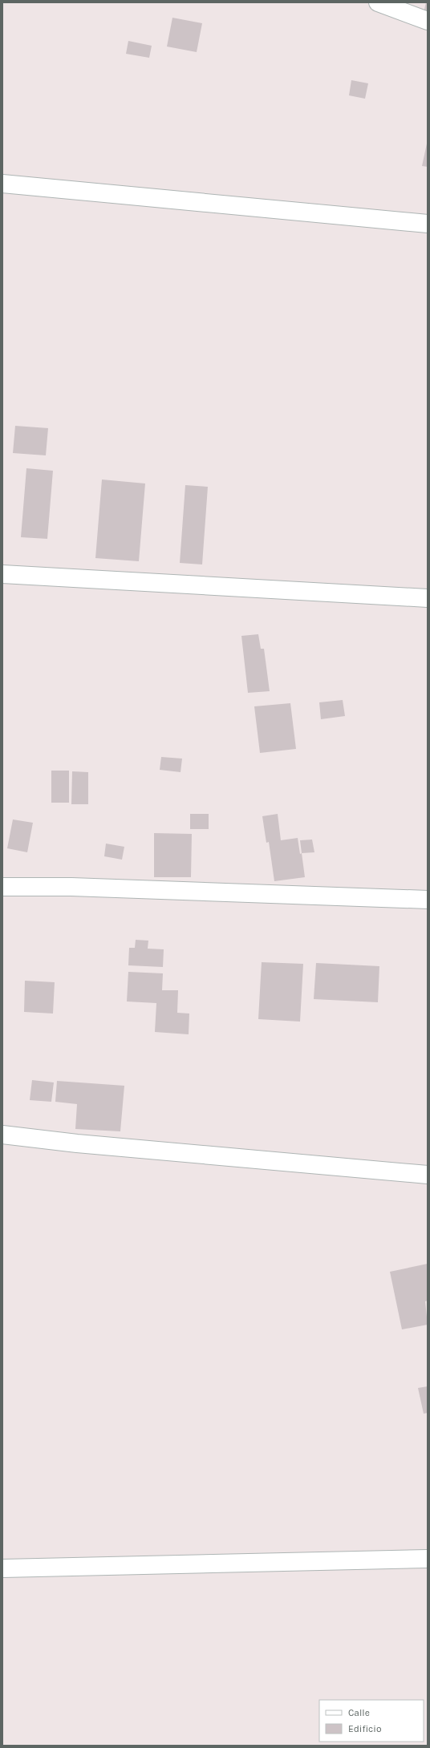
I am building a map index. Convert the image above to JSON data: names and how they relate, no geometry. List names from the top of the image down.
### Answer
{
  "legend": ["Calle", "Edificio"]
}
